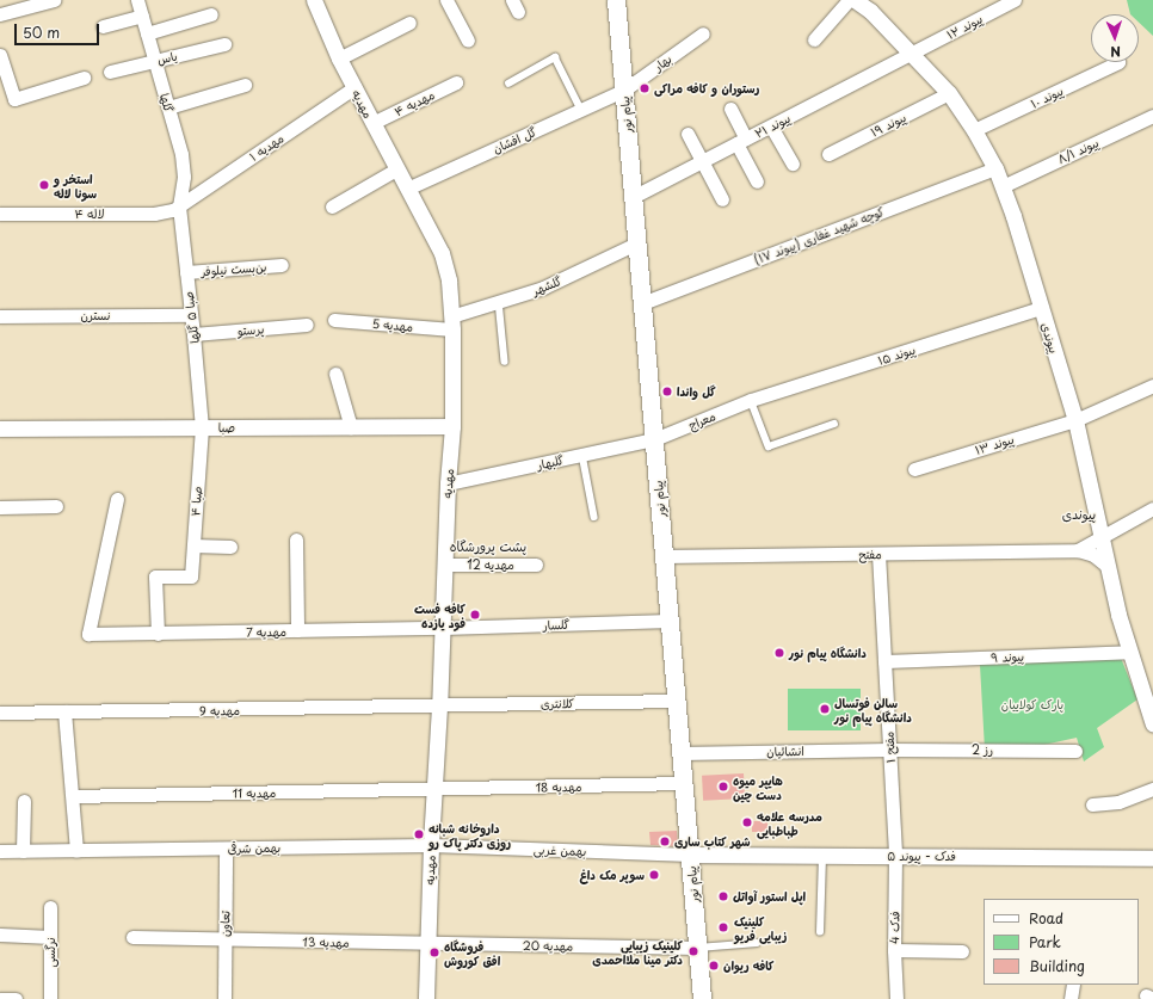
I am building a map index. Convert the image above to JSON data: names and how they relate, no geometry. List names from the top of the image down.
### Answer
{
  "streets": {
    "main road": ["پیام نور"],
    "street": [
      "پیوند ۱۲",
      "یاس",
      "بهار",
      "پیوند ۱۰",
      "گلها",
      "مهدیه ۴",
      "مهدیه",
      "پیوند ۱۹",
      "پیوند ۲۱",
      "گل افشان",
      "مهدیه ۱",
      "پیوند ۸/۱",
      "لاله ۴",
      "کوچه شهید غفاری (پیوند ۱۷)",
      "بن‌بست نیلوفر",
      "گلشهر",
      "نسترن",
      "صبا ۵ گلها",
      "مهدیه 5",
      "پرستو",
      "پیوندی",
      "پیوند ۱۵",
      "معراج",
      "صبا",
      "پیوند ۱۳",
      "گلبهار",
      "صبا ۴",
      "مفتح",
      "مهدیه 12",
      "گلسار",
      "مهدیه 7",
      "پیوند ۹",
      "کلانتری",
      "مهدیه 9",
      "مفتح ۱",
      "رز 2",
      "انشائیان",
      "مهدیه 18",
      "مهدیه 11",
      "بهمن شرقی",
      "بهمن غربی",
      "فدک - پیوند ۵",
      "تعاون",
      "فدک 4",
      "مهدیه 13",
      "مهدیه 20",
      "نرگسی"
    ]
  },
  "crossings": [
    ["پیوند ۱۲", "پیوند ۲۱"],
    ["پیوند ۱۲", "پیوندی"],
    ["یاس", "گلها"],
    ["بهار", "پیام نور"],
    ["بهار", "گل افشان"],
    ["پیوند ۱۰", "پیوندی"],
    ["گلها", "مهدیه ۱"],
    ["گلها", "لاله ۴"],
    ["گلها", "صبا ۵ گلها"],
    ["مهدیه ۴", "مهدیه"],
    ["مهدیه", "گل افشان"],
    ["مهدیه", "مهدیه ۱"],
    ["مهدیه", "گلشهر"],
    ["مهدیه", "مهدیه 5"],
    ["مهدیه", "صبا"],
    ["مهدیه", "گلبهار"],
    ["مهدیه", "مهدیه 12"],
    ["مهدیه", "گلسار"],
    ["مهدیه", "مهدیه 7"],
    ["مهدیه", "کلانتری"],
    ["مهدیه", "مهدیه 9"],
    ["مهدیه", "مهدیه 18"],
    ["مهدیه", "مهدیه 11"],
    ["مهدیه", "بهمن شرقی"],
    ["مهدیه", "بهمن غربی"],
    ["مهدیه", "مهدیه 13"],
    ["مهدیه", "مهدیه 20"],
    ["پیام نور", "پیوند ۲۱"],
    ["پیام نور", "گل افشان"],
    ["پیام نور", "کوچه شهید غفاری (پیوند ۱۷)"],
    ["پیام نور", "گلشهر"],
    ["پیام نور", "معراج"],
    ["پیام نور", "گلبهار"],
    ["پیام نور", "مفتح"],
    ["پیام نور", "گلسار"],
    ["پیام نور", "کلانتری"],
    ["پیام نور", "انشائیان"],
    ["پیام نور", "مهدیه 18"],
    ["پیام نور", "بهمن غربی"],
    ["پیام نور", "فدک - پیوند ۵"],
    ["پیام نور", "مهدیه 20"],
    ["پیوند ۱۹", "پیوندی"],
    ["پیوند ۲۱", "پیوندی"],
    ["مهدیه ۱", "لاله ۴"],
    ["مهدیه ۱", "صبا ۵ گلها"],
    ["پیوند ۸/۱", "پیوندی"],
    ["لاله ۴", "صبا ۵ گلها"],
    ["کوچه شهید غفاری (پیوند ۱۷)", "پیوندی"],
    ["بن‌بست نیلوفر", "صبا ۵ گلها"],
    ["گلشهر", "مهدیه 5"],
    ["نسترن", "صبا ۵ گلها"],
    ["صبا ۵ گلها", "پرستو"],
    ["صبا ۵ گلها", "صبا"],
    ["صبا ۵ گلها", "صبا ۴"],
    ["پیوندی", "پیوند ۱۵"],
    ["پیوندی", "پیوند ۱۳"],
    ["پیوندی", "پیوند ۹"],
    ["پیوند ۱۵", "معراج"],
    ["معراج", "گلبهار"],
    ["صبا", "صبا ۴"],
    ["صبا ۴", "مهدیه 7"],
    ["مفتح", "مفتح ۱"],
    ["گلسار", "مهدیه 7"],
    ["پیوند ۹", "مفتح ۱"],
    ["کلانتری", "مهدیه 9"],
    ["مفتح ۱", "رز 2"],
    ["مفتح ۱", "انشائیان"],
    ["مفتح ۱", "فدک - پیوند ۵"],
    ["مفتح ۱", "فدک 4"],
    ["رز 2", "انشائیان"],
    ["مهدیه 18", "مهدیه 11"],
    ["بهمن شرقی", "بهمن غربی"],
    ["بهمن شرقی", "تعاون"],
    ["بهمن غربی", "فدک - پیوند ۵"],
    ["فدک - پیوند ۵", "فدک 4"],
    ["تعاون", "مهدیه 13"],
    ["مهدیه 13", "مهدیه 20"]
  ],
  "districts": ["پیوندی", "پشت پرورشگاه"],
  "parks": ["پارک کولاییان"],
  "places": [
    "رستوران و کافه مراکی",
    "استخر و سونا لاله",
    "گل واندا",
    "کافه فست فود یازده",
    "دانشگاه پیام نور",
    "سالن فوتسال دانشگاه پیام نور",
    "هایپر میوه دست چین",
    "مدرسه علامه طباطبایی",
    "داروخانه شبانه روزی دکتر پاک رو",
    "شهر کتاب ساری",
    "سوپر مک داغ",
    "اپل استور آواتل",
    "کلینیک زیبایی فریو",
    "کلینیک زیبایی دکتر مینا ملااحمدی",
    "فروشگاه افق کوروش",
    "کافه ریوان"
  ],
  "legend": ["Road", "Park", "Building"],
  "scale_bar": "50 m",
  "north": "bottom"
}
